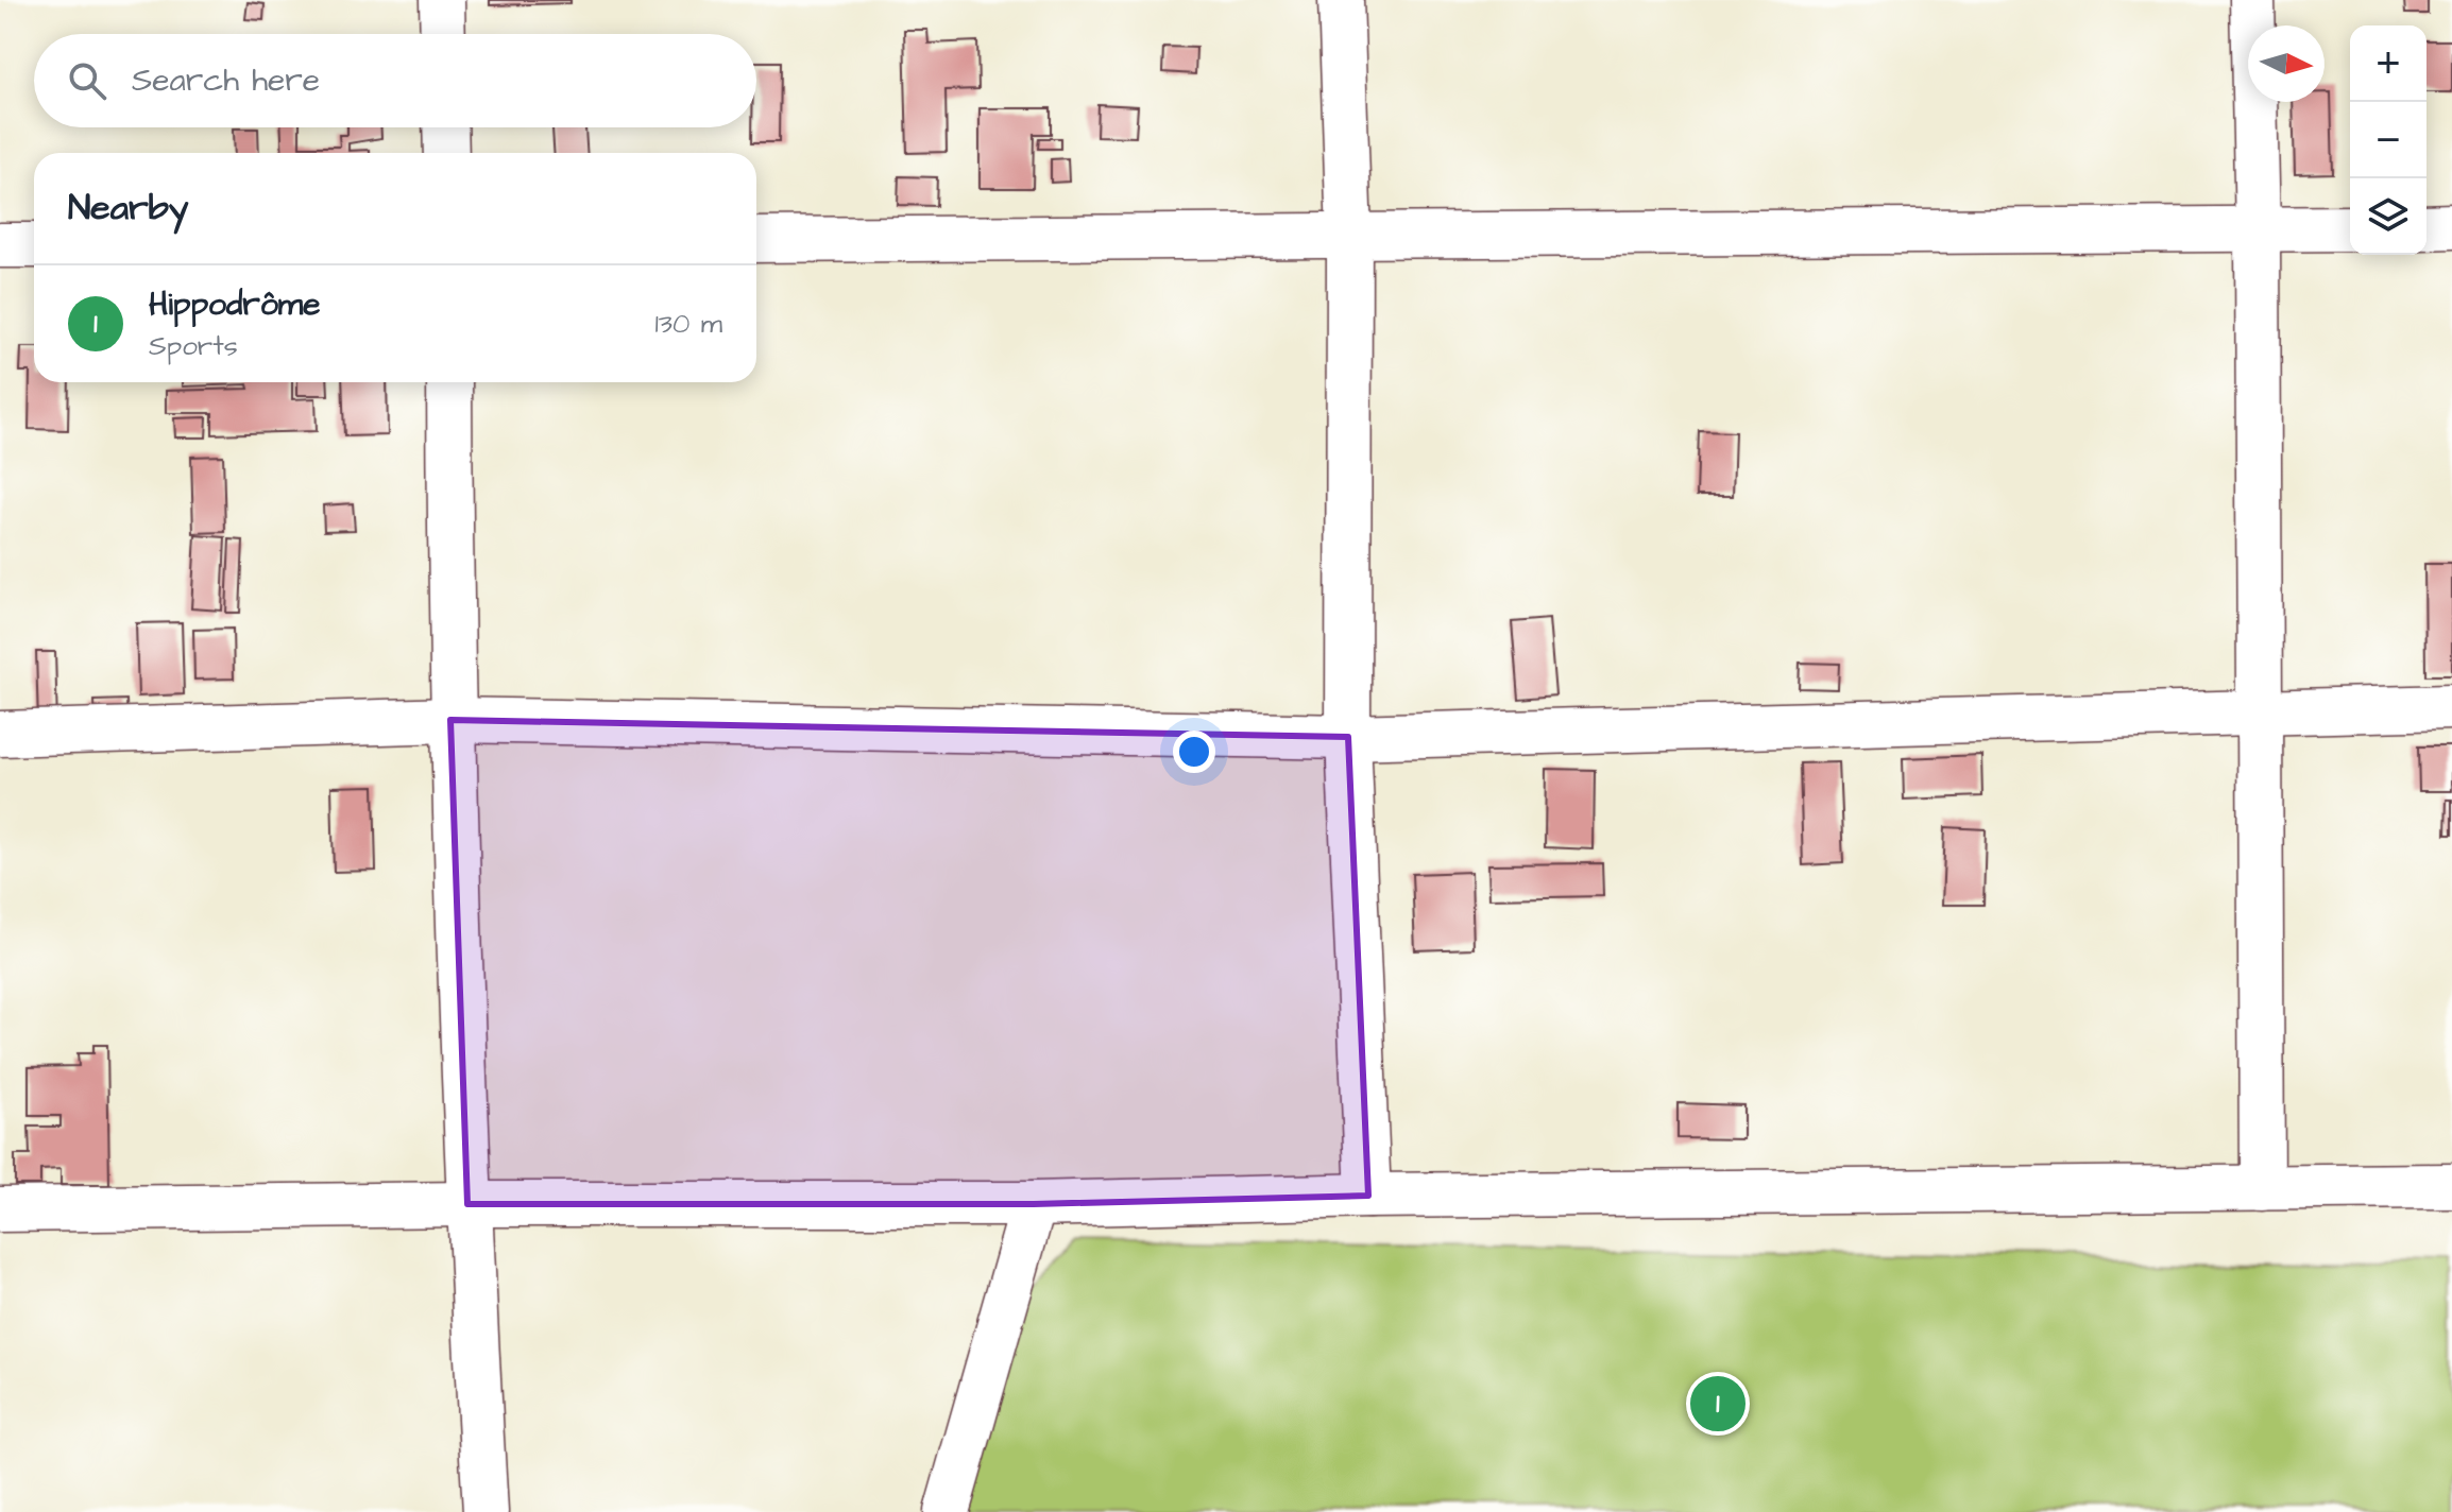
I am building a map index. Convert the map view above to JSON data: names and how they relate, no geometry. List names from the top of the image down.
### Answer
{
  "north": "right",
  "page": {
    "map_buttons": ["+", "−"],
    "search": "Search here",
    "heading": "Nearby",
    "list": [
      {
        "mark": "1",
        "name": "Hippodrôme",
        "note": "Sports",
        "value": "130 m"
      }
    ],
    "pins": "1"
  }
}
